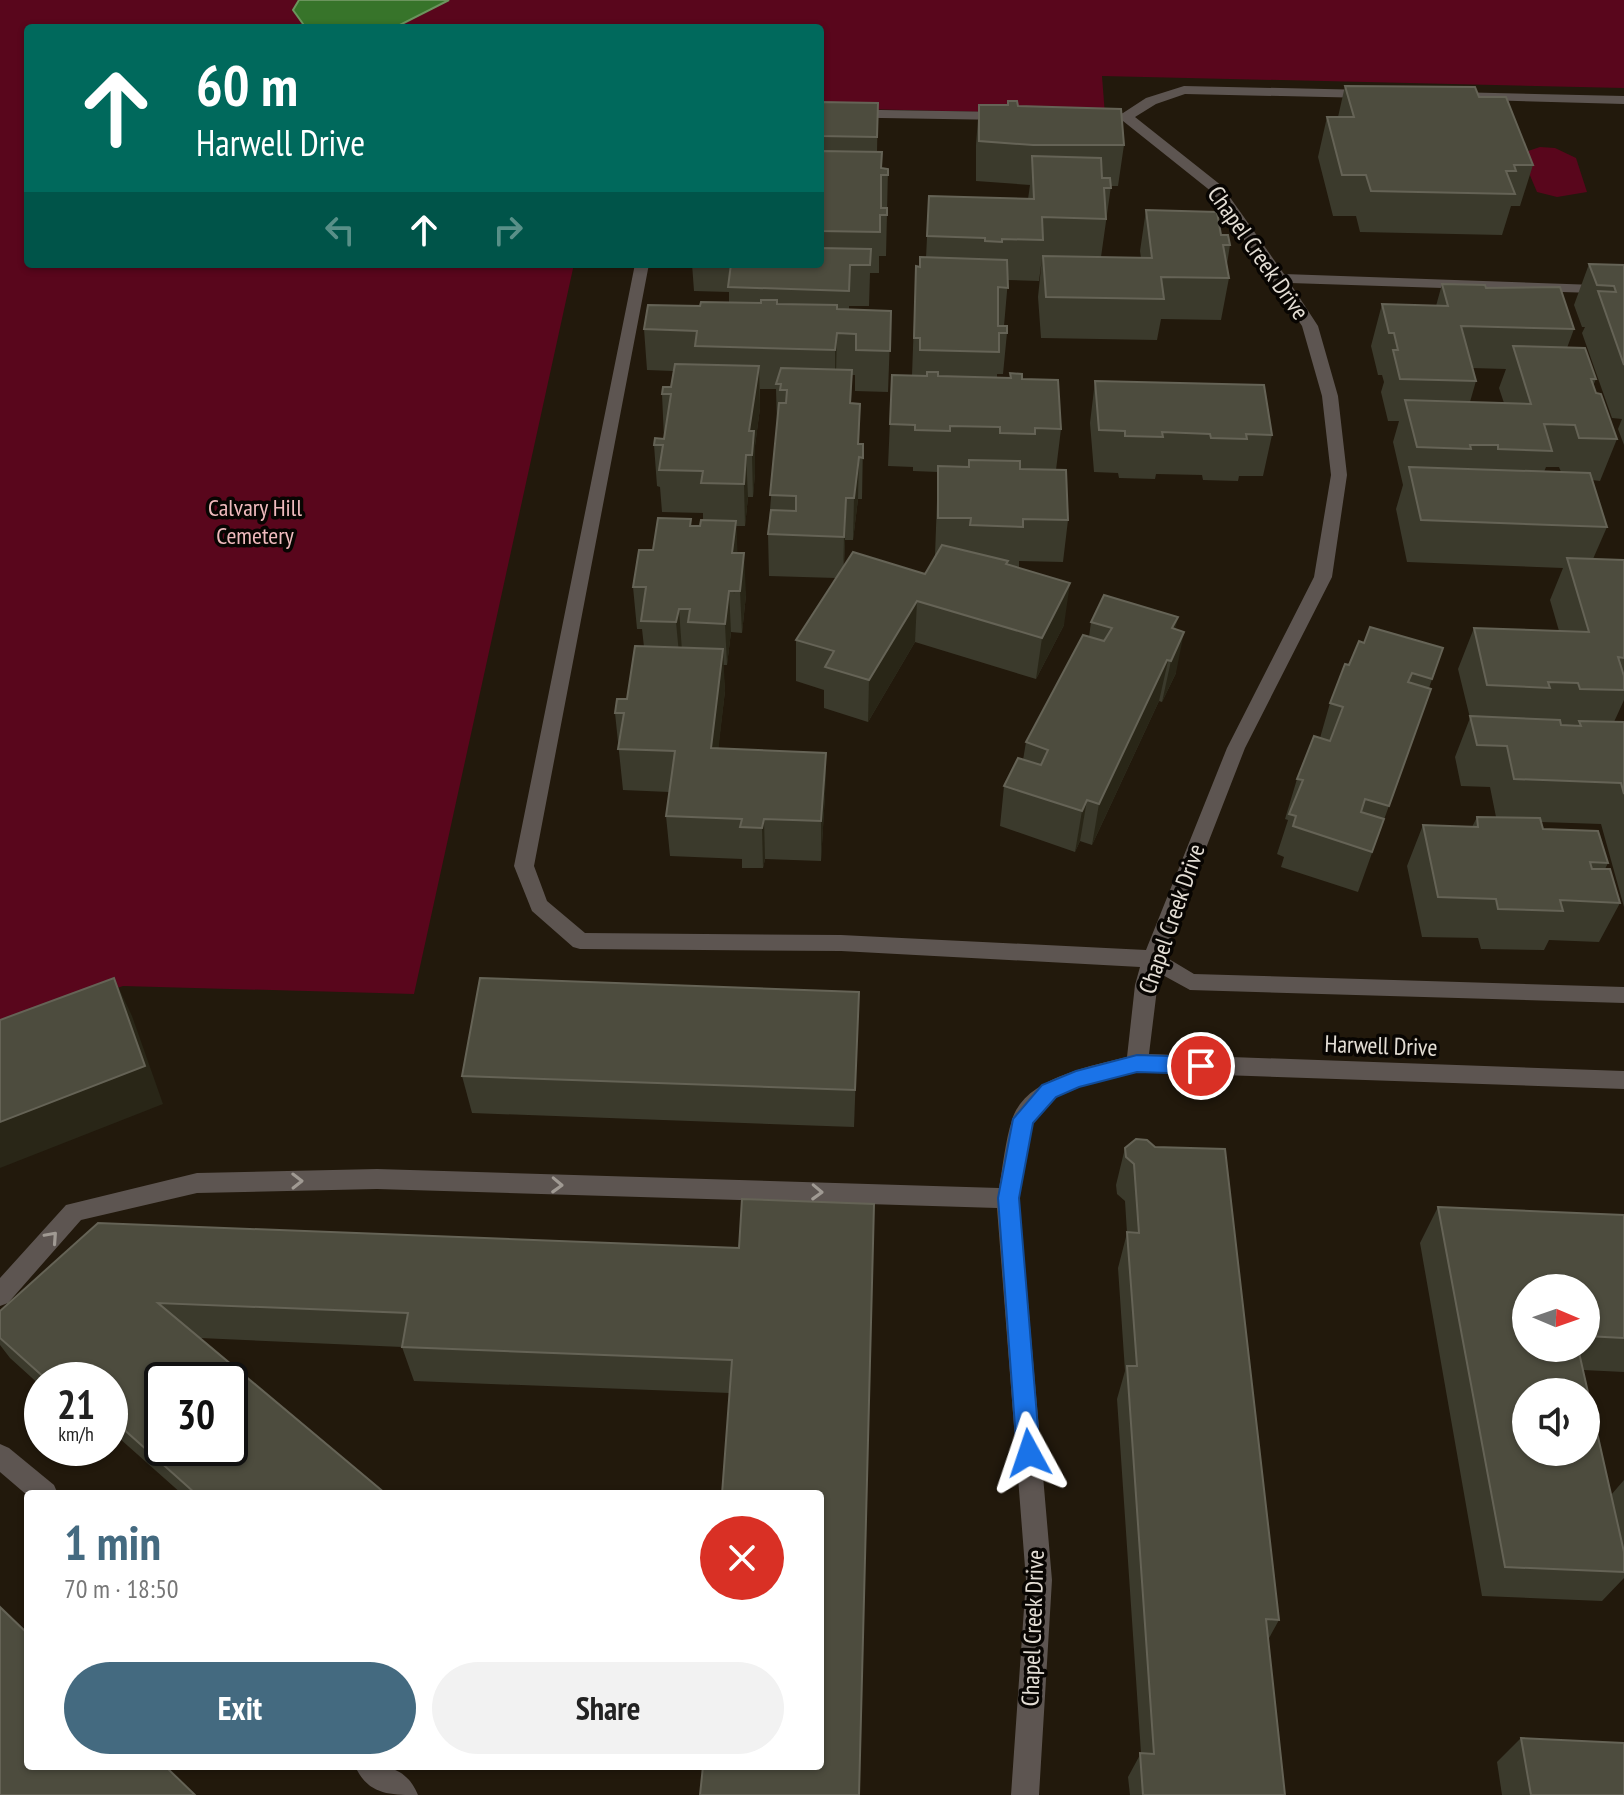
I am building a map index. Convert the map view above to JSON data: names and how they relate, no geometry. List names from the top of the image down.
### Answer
{
  "streets": {
    "street": ["Chapel Creek Drive", "Harwell Drive"]
  },
  "crossings": [
    ["Chapel Creek Drive", "Harwell Drive"]
  ],
  "parks": ["Calvary Hill Cemetery"],
  "north": "right",
  "page": {
    "turn": ["60 m", "Harwell Drive"],
    "speed": "21 km/h",
    "limit": "30",
    "heading": ["1 min", "70 m · 18:50"],
    "buttons": ["Exit", "Share"]
  }
}
